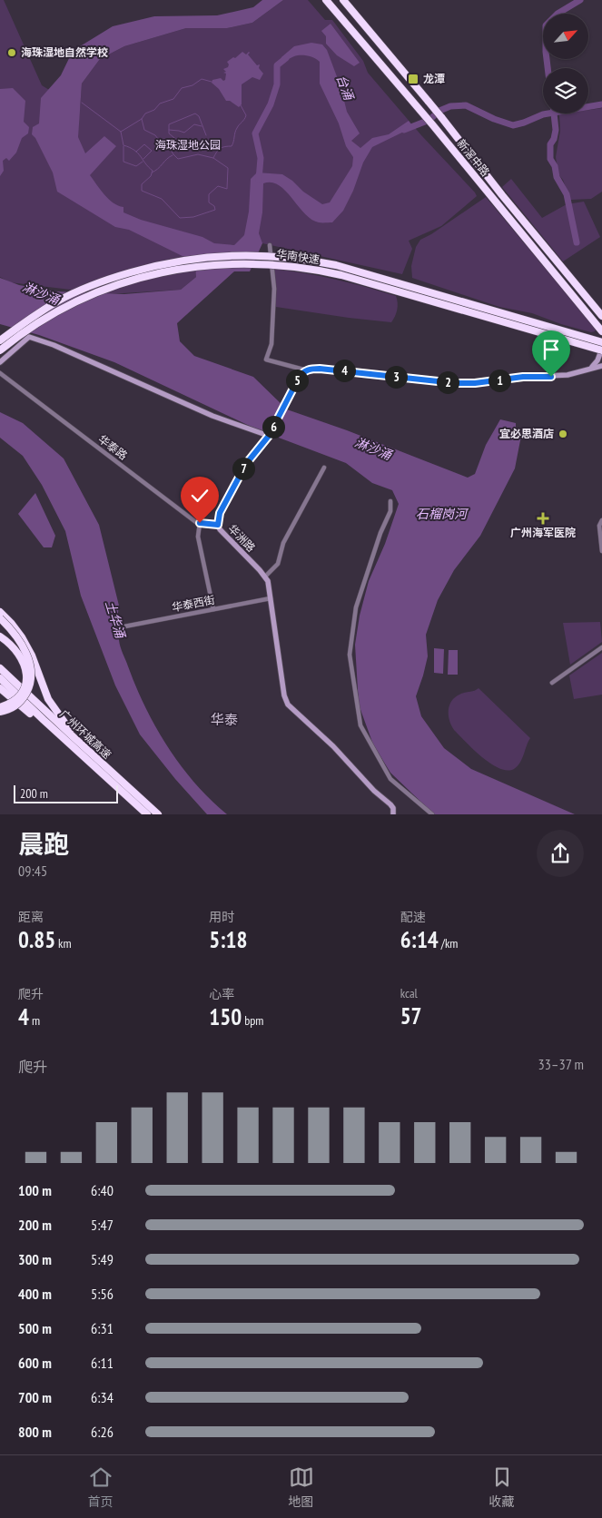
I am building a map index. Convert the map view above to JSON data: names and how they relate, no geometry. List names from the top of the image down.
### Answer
{
  "streets": {
    "highway": ["新滘中路", "华南快速", "广州环城高速"],
    "main road": ["华洲路"],
    "street": ["华泰路", "华泰西街"]
  },
  "crossings": [
    ["华泰路", "华洲路"],
    ["华洲路", "华泰西街"]
  ],
  "districts": ["华泰"],
  "water": [
    "台涌",
    "淋沙涌",
    "石榴岗河",
    "土华涌"
  ],
  "parks": ["海珠湿地公园"],
  "places": {
    "other": ["海珠湿地自然学校", "宜必思酒店"],
    "transit": ["龙潭"],
    "health": ["广州海军医院"]
  },
  "scale_bar": "200 m",
  "north": "top right",
  "page": {
    "pins": [
      "4",
      "3",
      "1",
      "5",
      "2",
      "6",
      "7"
    ],
    "scale": "200 m",
    "heading": ["晨跑", "09:45"],
    "stats": [
      ["距离", "0.85 km"],
      ["用时", "5:18"],
      ["配速", "6:14 /km"],
      ["爬升", "4 m"],
      ["心率", "150 bpm"],
      ["kcal", "57"]
    ],
    "chart": ["爬升", "33–37 m"],
    "list": [
      {
        "name": "100 m",
        "note": "6:40"
      },
      {
        "name": "200 m",
        "note": "5:47"
      },
      {
        "name": "300 m",
        "note": "5:49"
      },
      {
        "name": "400 m",
        "note": "5:56"
      },
      {
        "name": "500 m",
        "note": "6:31"
      },
      {
        "name": "600 m",
        "note": "6:11"
      },
      {
        "name": "700 m",
        "note": "6:34"
      },
      {
        "name": "800 m",
        "note": "6:26"
      }
    ],
    "tabs": ["首页", "地图", "收藏"]
  }
}
